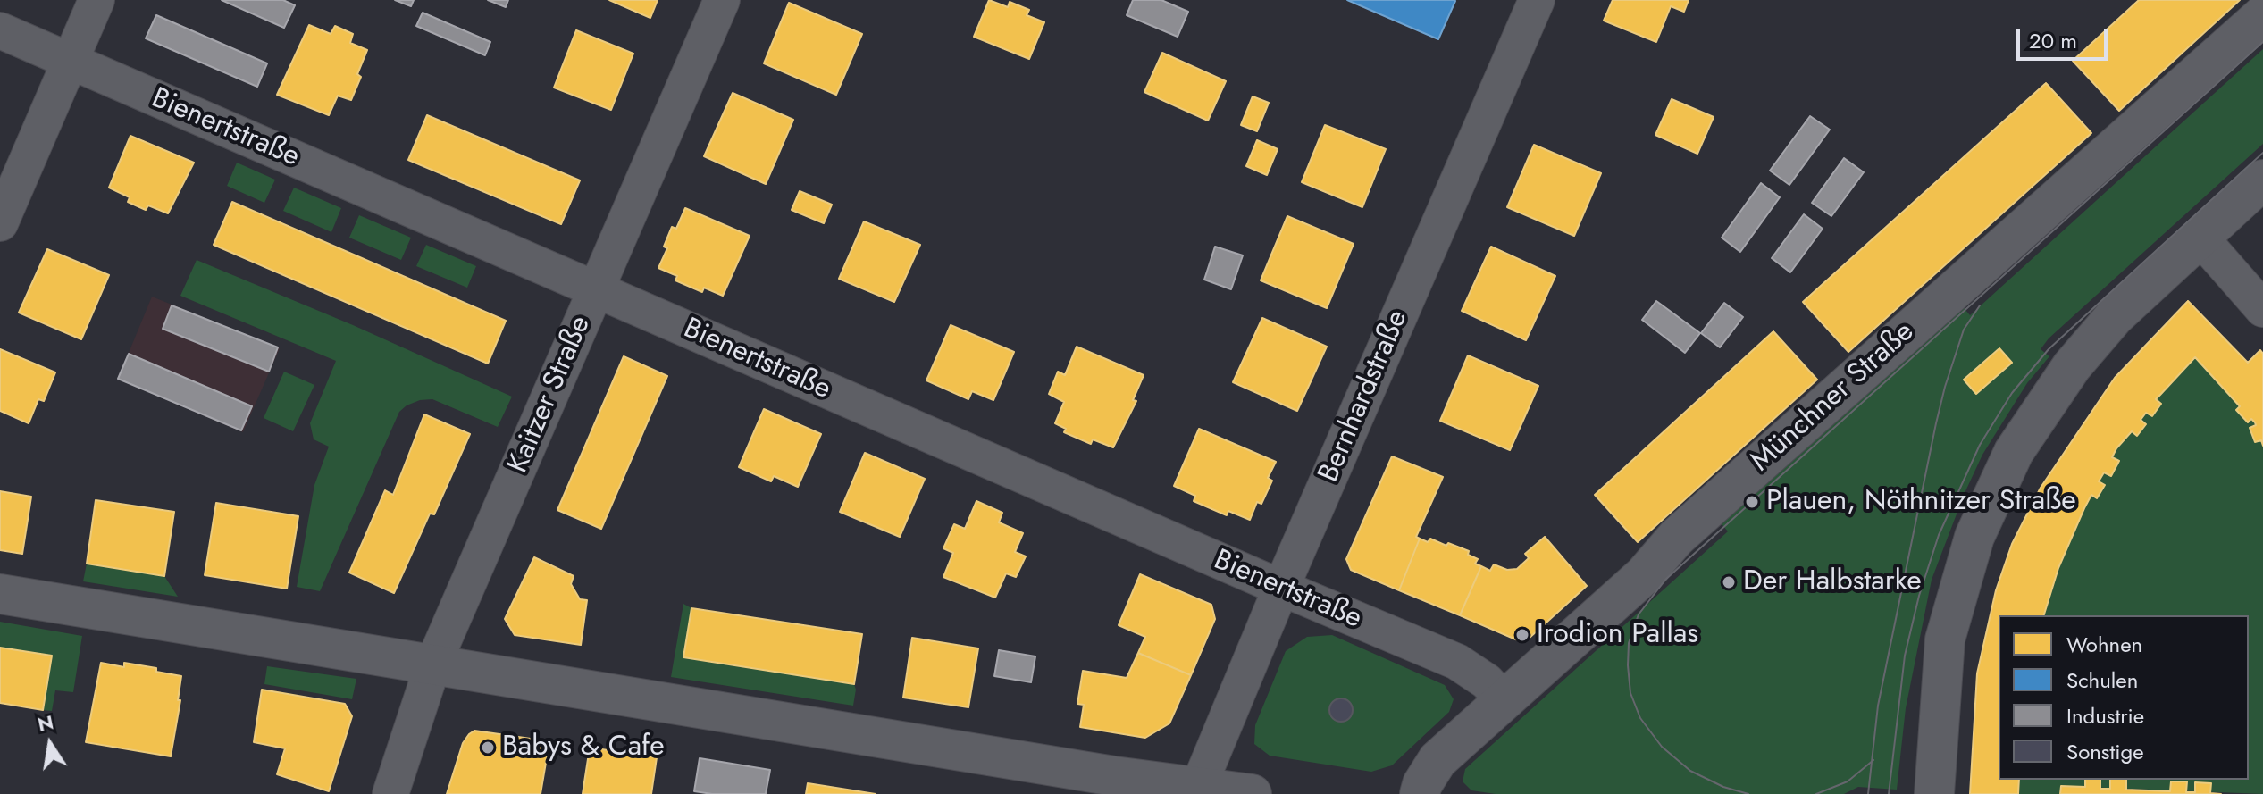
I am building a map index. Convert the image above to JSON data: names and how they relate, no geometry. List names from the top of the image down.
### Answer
{
  "streets": {
    "street": [
      "Bienertstraße",
      "Kaitzer Straße",
      "Bernhardstraße",
      "Münchner Straße"
    ]
  },
  "crossings": [
    ["Bienertstraße", "Kaitzer Straße"],
    ["Bienertstraße", "Bernhardstraße"],
    ["Bienertstraße", "Münchner Straße"]
  ],
  "places": [
    "Plauen, Nöthnitzer Straße",
    "Der Halbstarke",
    "Irodion Pallas",
    "Babys & Cafe"
  ],
  "legend": [
    "Wohnen",
    "Schulen",
    "Industrie",
    "Sonstige"
  ],
  "scale_bar": "20 m",
  "north": "top"
}
